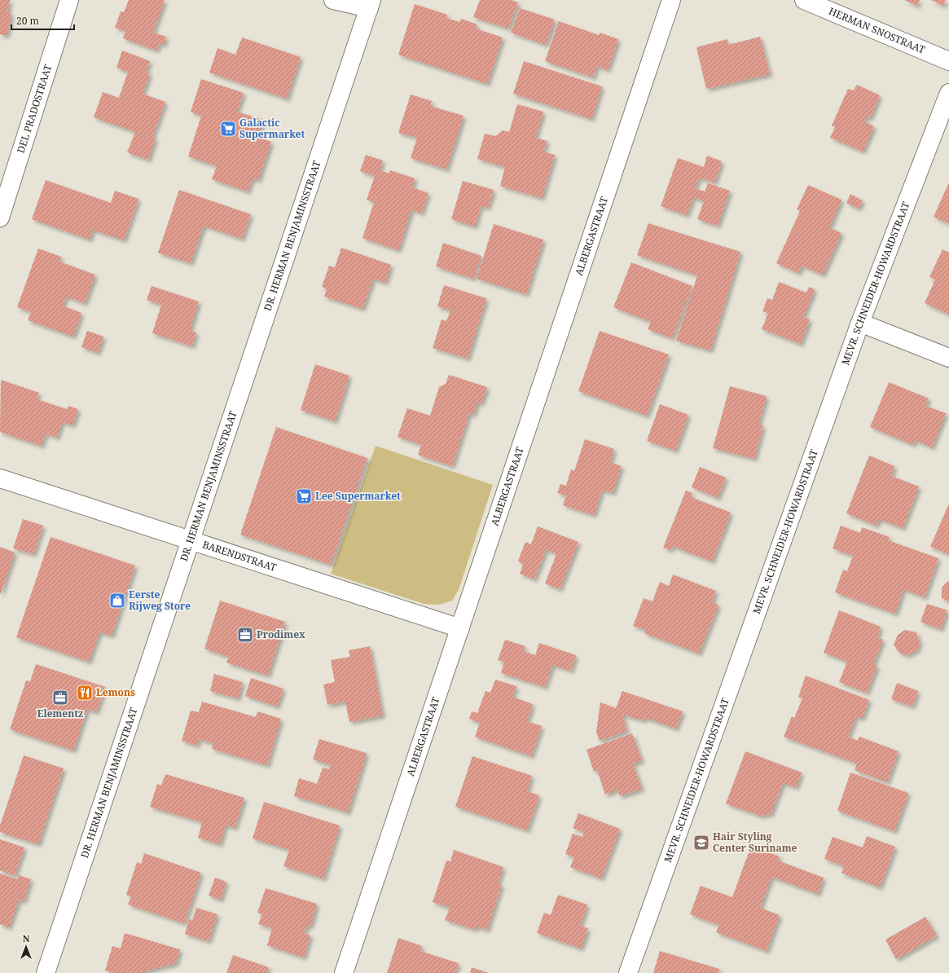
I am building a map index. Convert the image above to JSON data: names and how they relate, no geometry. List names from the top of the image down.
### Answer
{
  "streets": {
    "street": [
      "HERMAN SNOSTRAAT",
      "DEL PRADOSTRAAT",
      "DR. HERMAN BENJAMINSSTRAAT",
      "ALBERGASTRAAT",
      "MEVR. SCHNEIDER-HOWARDSTRAAT",
      "BARENDSTRAAT"
    ]
  },
  "crossings": [
    ["DR. HERMAN BENJAMINSSTRAAT", "BARENDSTRAAT"],
    ["ALBERGASTRAAT", "BARENDSTRAAT"]
  ],
  "places": {
    "supermarket": ["Galactic Supermarket", "Lee Supermarket"],
    "shop": ["Eerste Rijweg Store"],
    "office": ["Prodimex", "Elementz"],
    "restaurant": ["Lemons"],
    "school or university": ["Hair Styling Center Suriname"]
  },
  "scale_bar": "20 m",
  "north": "top"
}
